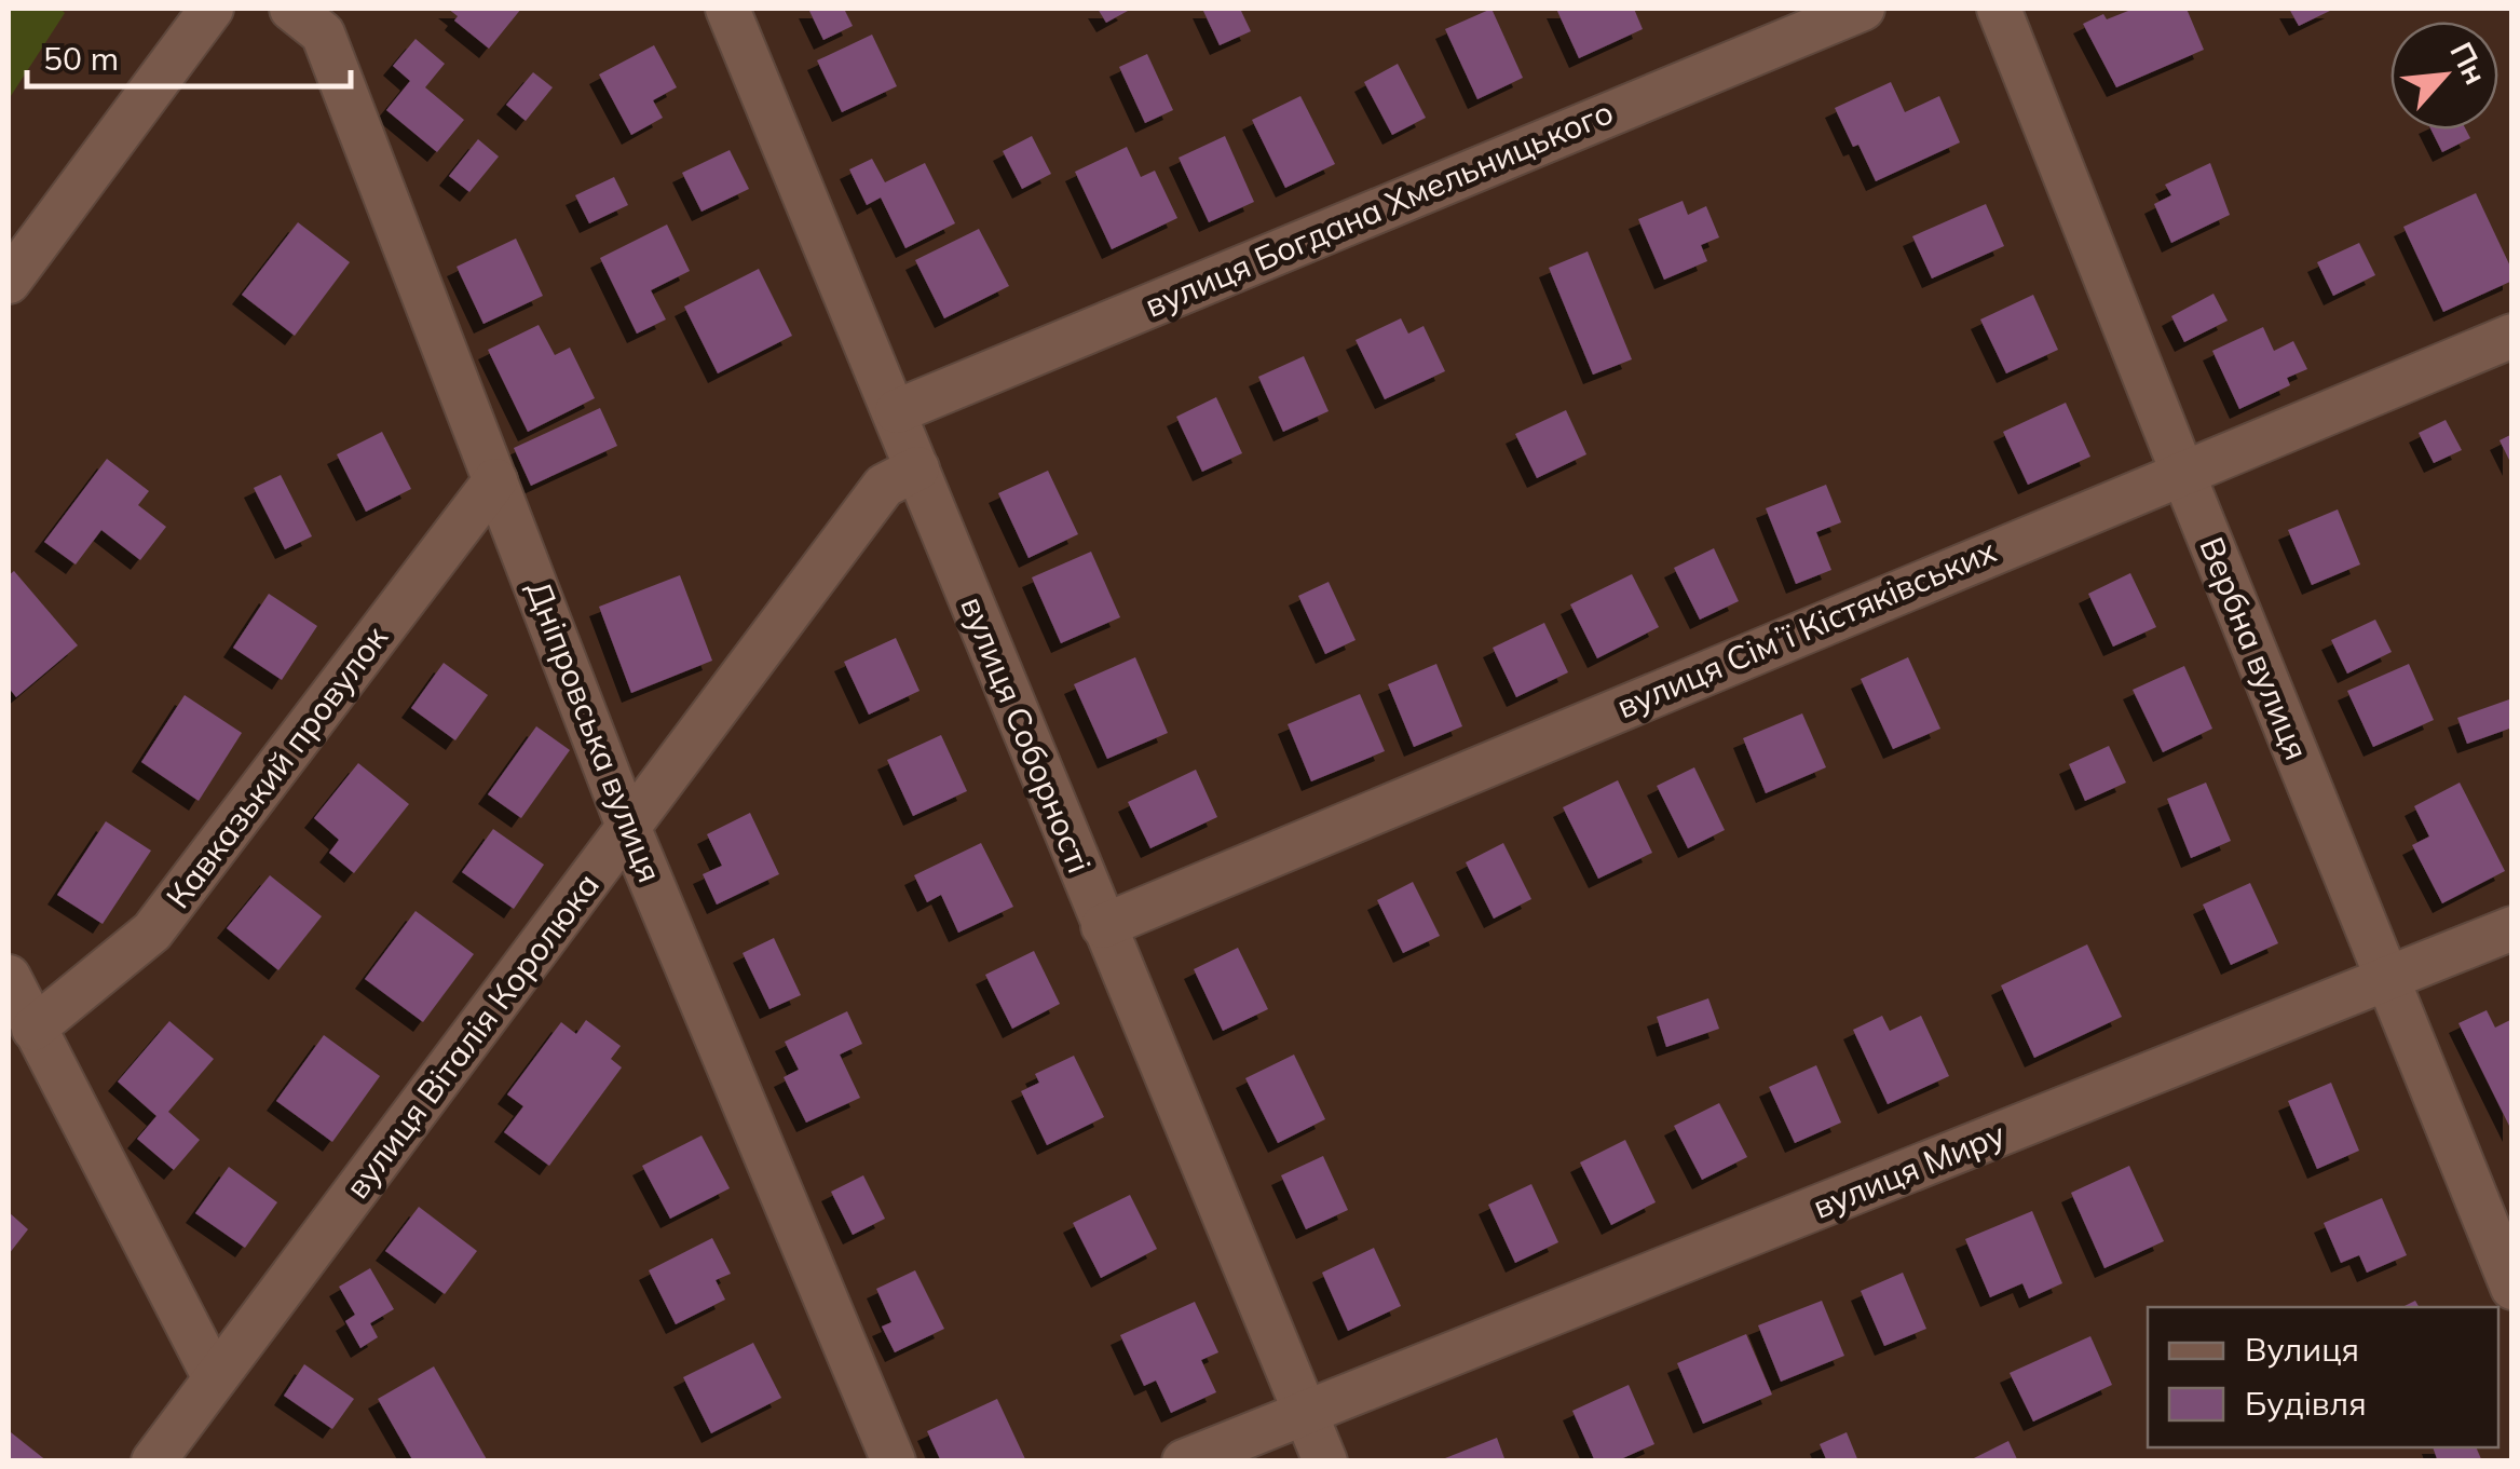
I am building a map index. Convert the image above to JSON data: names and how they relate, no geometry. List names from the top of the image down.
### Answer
{
  "streets": {
    "street": [
      "вулиця Богдана Хмельницького",
      "вулиця Сімʼї Кістяківських",
      "Вербна вулиця",
      "Дніпровська вулиця",
      "вулиця Соборності",
      "Кавказький провулок",
      "вулиця Віталія Королюка",
      "вулиця Миру"
    ]
  },
  "crossings": [
    ["вулиця Богдана Хмельницького", "вулиця Соборності"],
    ["вулиця Сімʼї Кістяківських", "Вербна вулиця"],
    ["вулиця Сімʼї Кістяківських", "вулиця Соборності"],
    ["Вербна вулиця", "вулиця Миру"],
    ["Дніпровська вулиця", "Кавказький провулок"],
    ["Дніпровська вулиця", "вулиця Віталія Королюка"],
    ["вулиця Соборності", "вулиця Віталія Королюка"],
    ["вулиця Соборності", "вулиця Миру"]
  ],
  "legend": ["Вулиця", "Будівля"],
  "scale_bar": "50 m",
  "north": "top right"
}
